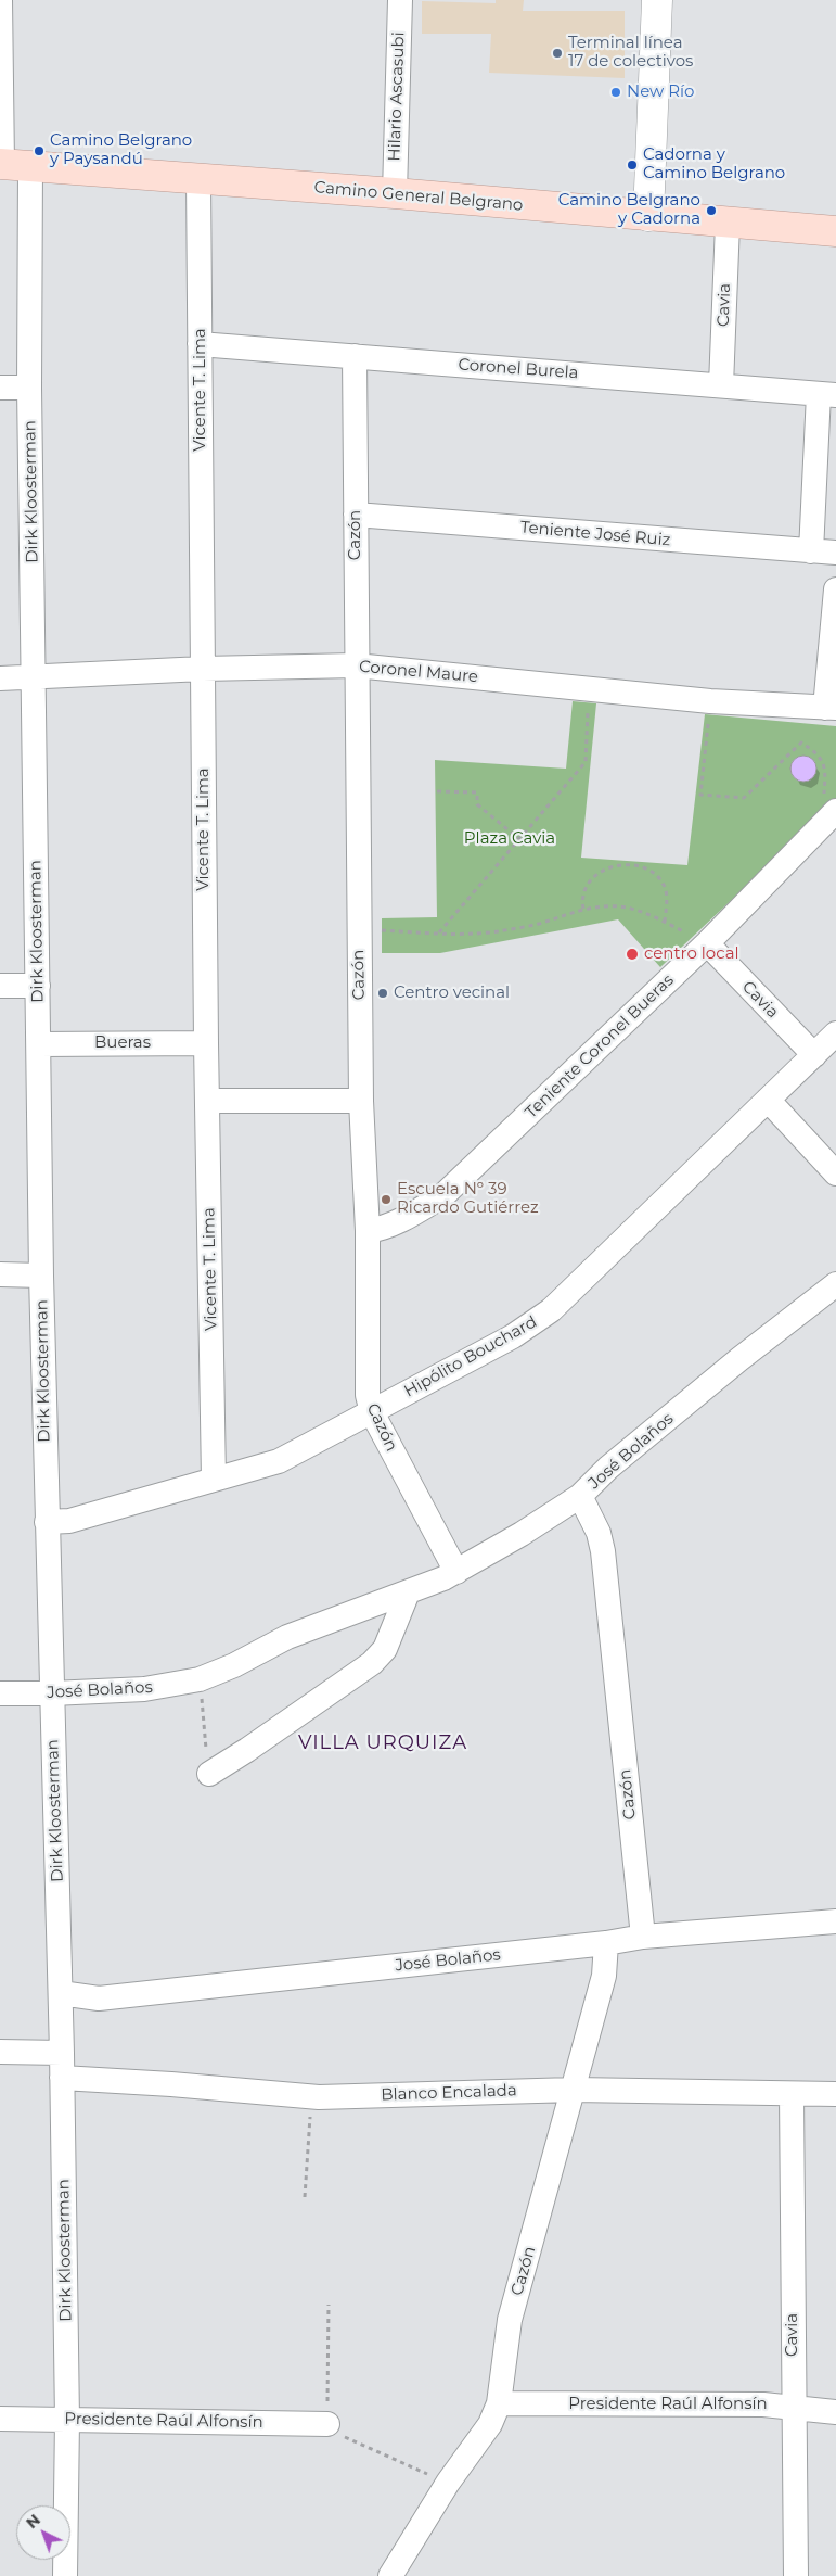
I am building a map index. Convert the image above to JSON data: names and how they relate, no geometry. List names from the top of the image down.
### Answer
{
  "streets": {
    "main road": ["Camino General Belgrano"],
    "street": [
      "Hilario Ascasubi",
      "Cavia",
      "Coronel Burela",
      "Vicente T. Lima",
      "Dirk Kloosterman",
      "Teniente José Ruiz",
      "Cazón",
      "Coronel Maure",
      "Bueras",
      "Teniente Coronel Bueras",
      "Hipólito Bouchard",
      "José Bolaños",
      "Blanco Encalada",
      "Presidente Raúl Alfonsín"
    ]
  },
  "crossings": [
    ["Hilario Ascasubi", "Camino General Belgrano"],
    ["Camino General Belgrano", "Cavia"],
    ["Camino General Belgrano", "Vicente T. Lima"],
    ["Camino General Belgrano", "Dirk Kloosterman"],
    ["Cavia", "Coronel Burela"],
    ["Cavia", "Teniente Coronel Bueras"],
    ["Cavia", "Hipólito Bouchard"],
    ["Cavia", "Blanco Encalada"],
    ["Cavia", "Presidente Raúl Alfonsín"],
    ["Coronel Burela", "Vicente T. Lima"],
    ["Coronel Burela", "Cazón"],
    ["Vicente T. Lima", "Coronel Maure"],
    ["Vicente T. Lima", "Bueras"],
    ["Vicente T. Lima", "Hipólito Bouchard"],
    ["Dirk Kloosterman", "Coronel Maure"],
    ["Dirk Kloosterman", "Bueras"],
    ["Dirk Kloosterman", "Hipólito Bouchard"],
    ["Dirk Kloosterman", "José Bolaños"],
    ["Dirk Kloosterman", "Blanco Encalada"],
    ["Dirk Kloosterman", "Presidente Raúl Alfonsín"],
    ["Teniente José Ruiz", "Cazón"],
    ["Cazón", "Coronel Maure"],
    ["Cazón", "Teniente Coronel Bueras"],
    ["Cazón", "Hipólito Bouchard"],
    ["Cazón", "José Bolaños"],
    ["Cazón", "Blanco Encalada"],
    ["Cazón", "Presidente Raúl Alfonsín"]
  ],
  "districts": ["VILLA URQUIZA"],
  "parks": ["Plaza Cavia"],
  "places": [
    "Terminal línea 17 de colectivos",
    "New Río",
    "Camino Belgrano y Paysandú",
    "Cadorna y Camino Belgrano",
    "Camino Belgrano y Cadorna",
    "centro local",
    "Centro vecinal",
    "Escuela Nº 39 Ricardo Gutiérrez"
  ],
  "north": "top left"
}
